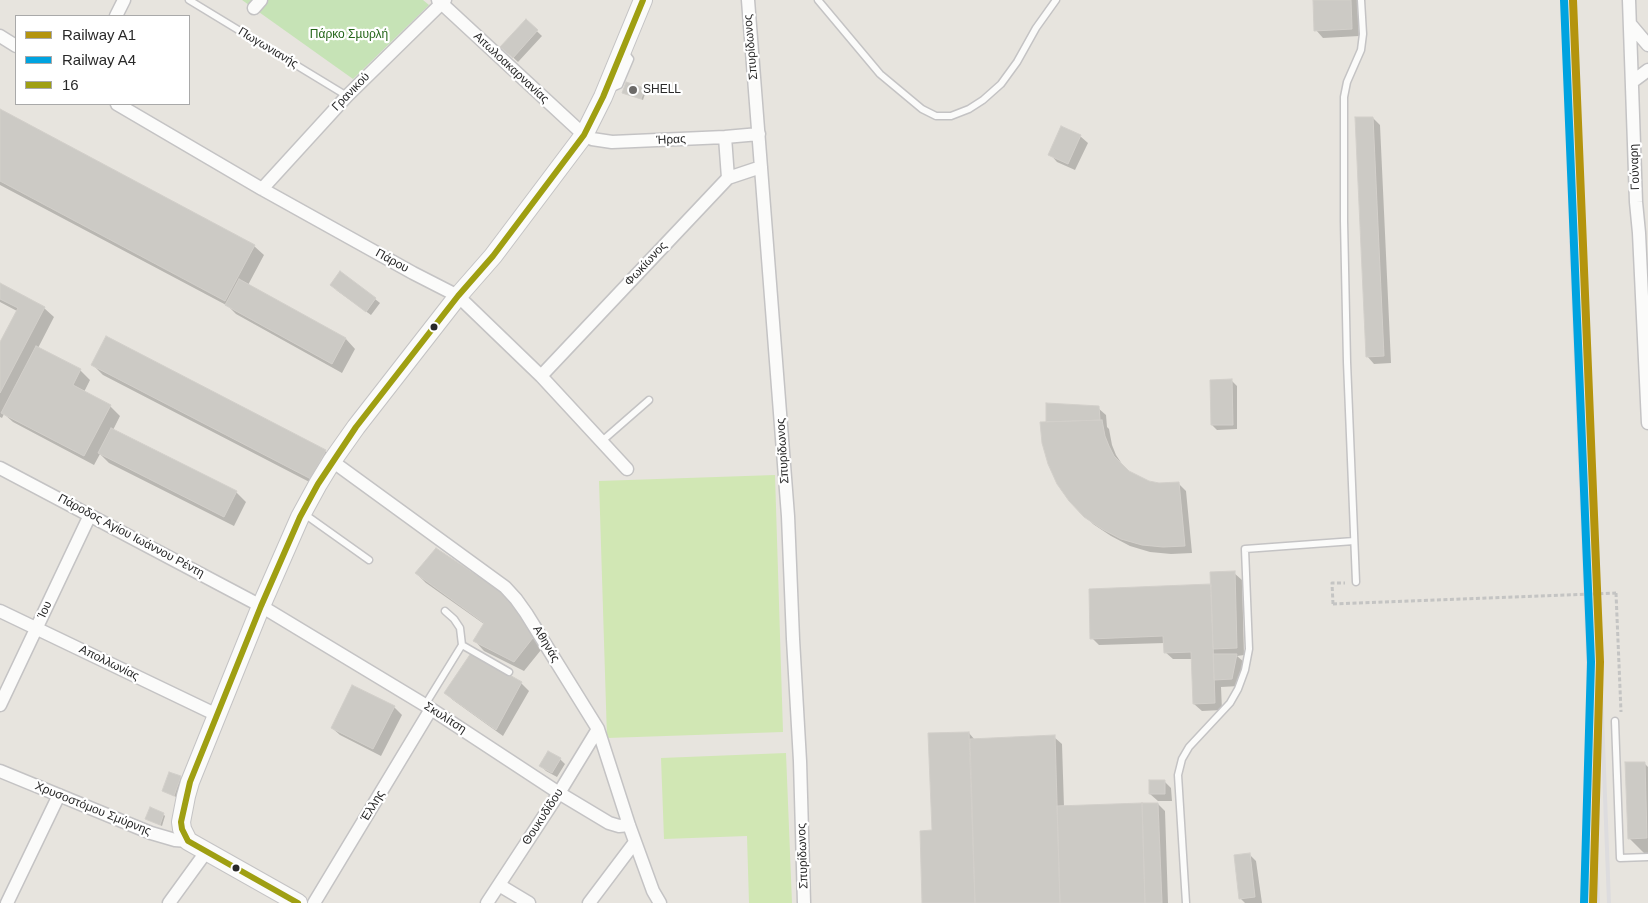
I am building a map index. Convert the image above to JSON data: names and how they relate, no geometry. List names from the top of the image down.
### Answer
{
  "streets": {
    "street": [
      "Σπυρίδωνος",
      "Αιτωλοακαρνανίας",
      "Γρανικού",
      "Ήρας",
      "Γούναρη",
      "Πάρου",
      "Φωκίωνος",
      "Πάροδος Αγίου Ιωάννου Ρέντη",
      "Ίου",
      "Αθηνάς",
      "Απολλωνίας",
      "Σκυλίτση",
      "Έλλης",
      "Χρυσοστόμου Σμύρνης",
      "Θουκυδίδου"
    ],
    "lane": ["Πωγωνιανής"]
  },
  "crossings": [
    ["Σπυρίδωνος", "Ήρας"],
    ["Σπυρίδωνος", "Φωκίωνος"],
    ["Πωγωνιανής", "Γρανικού"],
    ["Αιτωλοακαρνανίας", "Γρανικού"],
    ["Αιτωλοακαρνανίας", "Ήρας"],
    ["Γρανικού", "Πάρου"],
    ["Πάρου", "Φωκίωνος"],
    ["Πάροδος Αγίου Ιωάννου Ρέντη", "Ίου"],
    ["Πάροδος Αγίου Ιωάννου Ρέντη", "Σκυλίτση"],
    ["Ίου", "Απολλωνίας"],
    ["Αθηνάς", "Σκυλίτση"],
    ["Αθηνάς", "Θουκυδίδου"],
    ["Σκυλίτση", "Έλλης"],
    ["Σκυλίτση", "Θουκυδίδου"]
  ],
  "parks": ["Πάρκο Σµυρλή"],
  "places": ["SHELL"],
  "lines": ["rail line A1", "rail line A4", "transit line 16"],
  "legend": ["Railway A1", "Railway A4", "16"]
}
